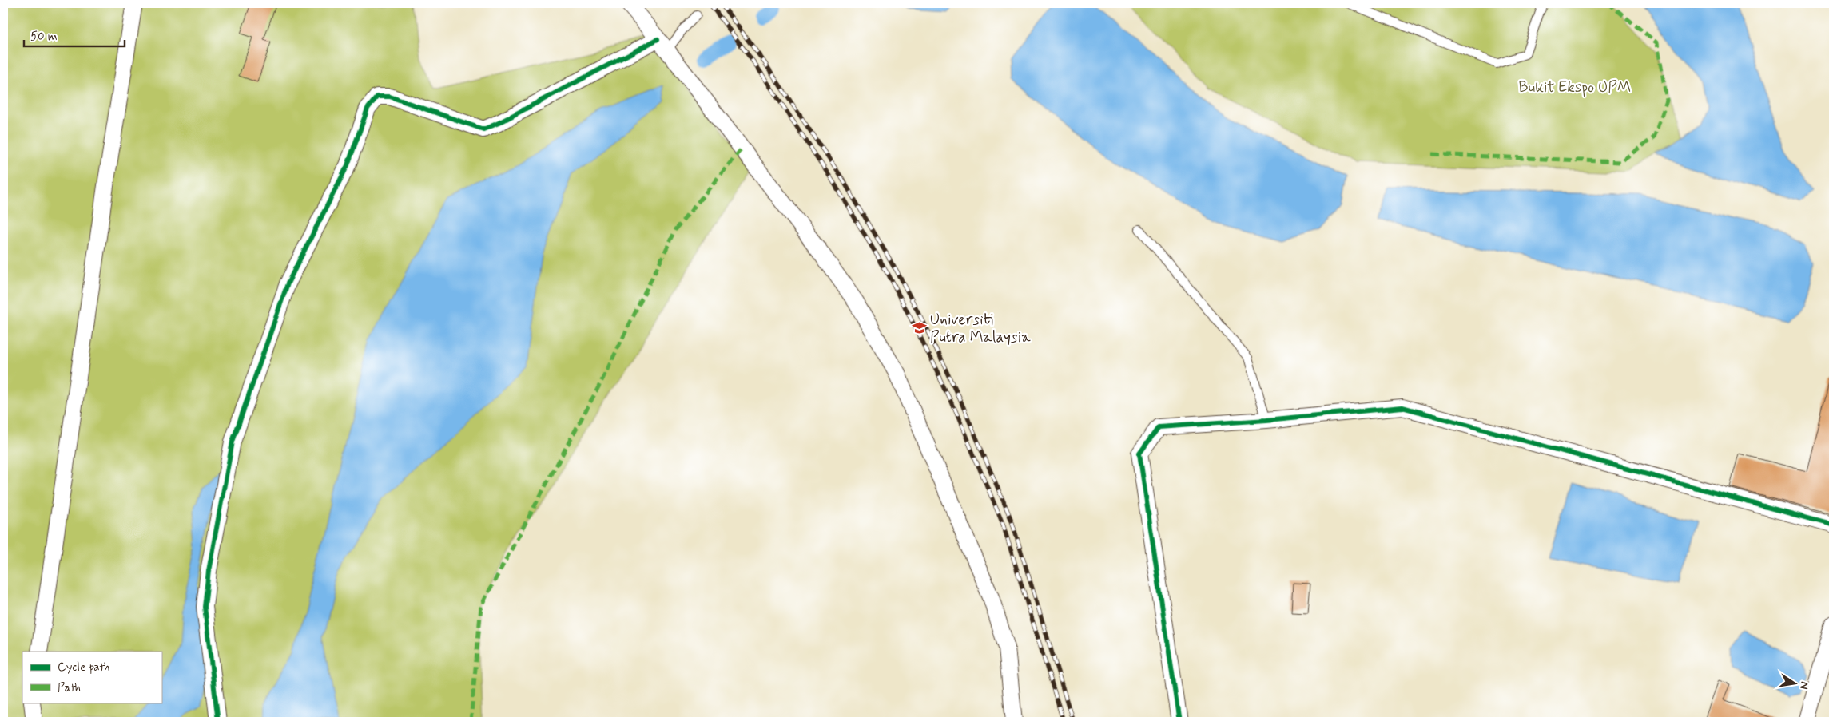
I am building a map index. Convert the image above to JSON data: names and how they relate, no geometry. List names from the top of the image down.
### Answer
{
  "parks": ["Bukit Ekspo UPM"],
  "places": {
    "school or university": ["Universiti Putra Malaysia"]
  },
  "legend": ["Cycle path", "Path"],
  "scale_bar": "50 m",
  "north": "right"
}
